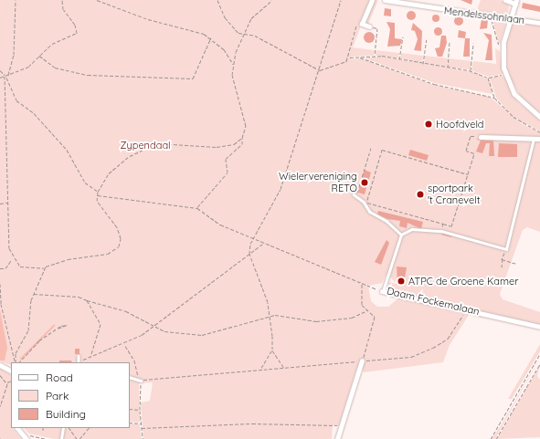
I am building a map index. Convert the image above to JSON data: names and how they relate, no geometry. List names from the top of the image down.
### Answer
{
  "streets": {
    "street": ["Mendelssohnlaan", "Daam Fockemalaan"]
  },
  "parks": ["Zypendaal"],
  "places": [
    "Hoofdveld",
    "Wielervereniging RETO",
    "sportpark 't Cranevelt",
    "ATPC de Groene Kamer"
  ],
  "legend": ["Road", "Park", "Building"]
}
